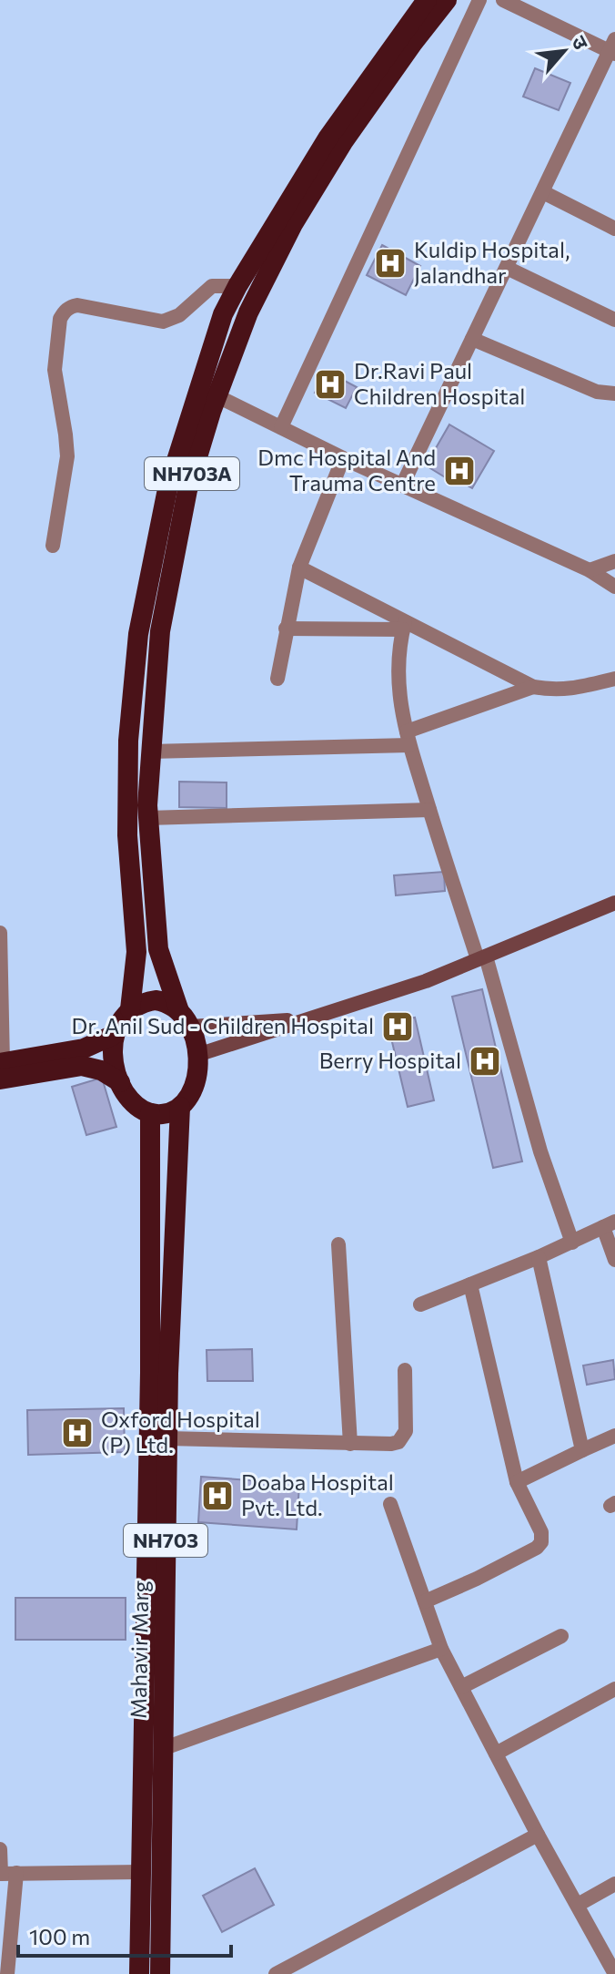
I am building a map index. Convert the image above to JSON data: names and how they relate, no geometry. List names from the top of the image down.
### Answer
{
  "streets": {
    "highway": ["NH703A", "NH703", "Mahavir Marg"]
  },
  "crossings": [
    ["NH703A", "NH703"],
    ["NH703A", "Mahavir Marg"],
    ["NH703", "Mahavir Marg"]
  ],
  "places": {
    "hospital": [
      "Kuldip Hospital, Jalandhar",
      "Dr.Ravi Paul Children Hospital",
      "Dmc Hospital And Trauma Centre",
      "Dr. Anil Sud - Children Hospital",
      "Berry Hospital",
      "Oxford Hospital (P) Ltd.",
      "Doaba Hospital Pvt. Ltd."
    ]
  },
  "scale_bar": "100 m",
  "north": "top right"
}
